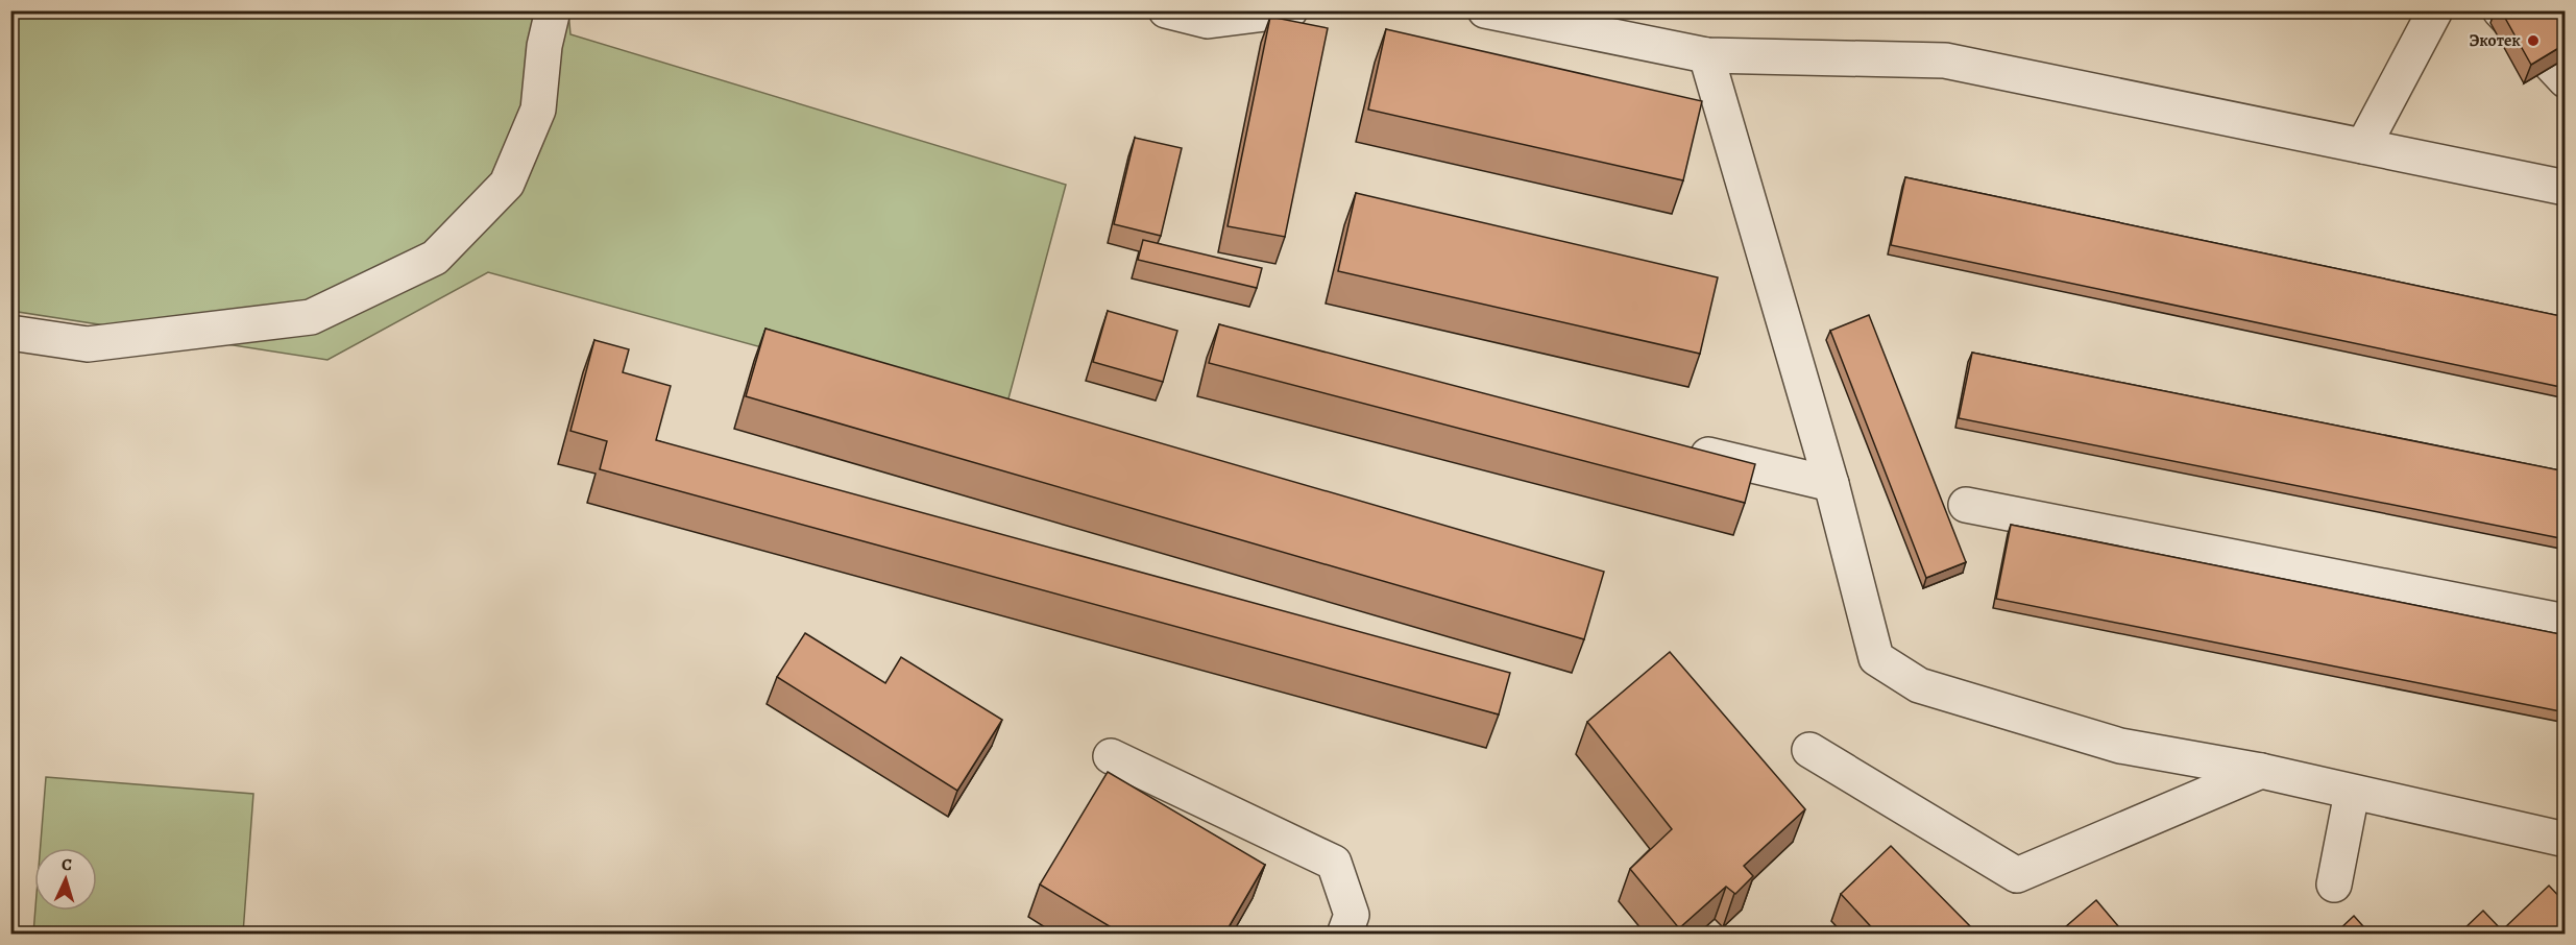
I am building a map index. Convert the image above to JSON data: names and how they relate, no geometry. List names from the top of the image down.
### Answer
{
  "places": ["Экотек"],
  "north": "top"
}
